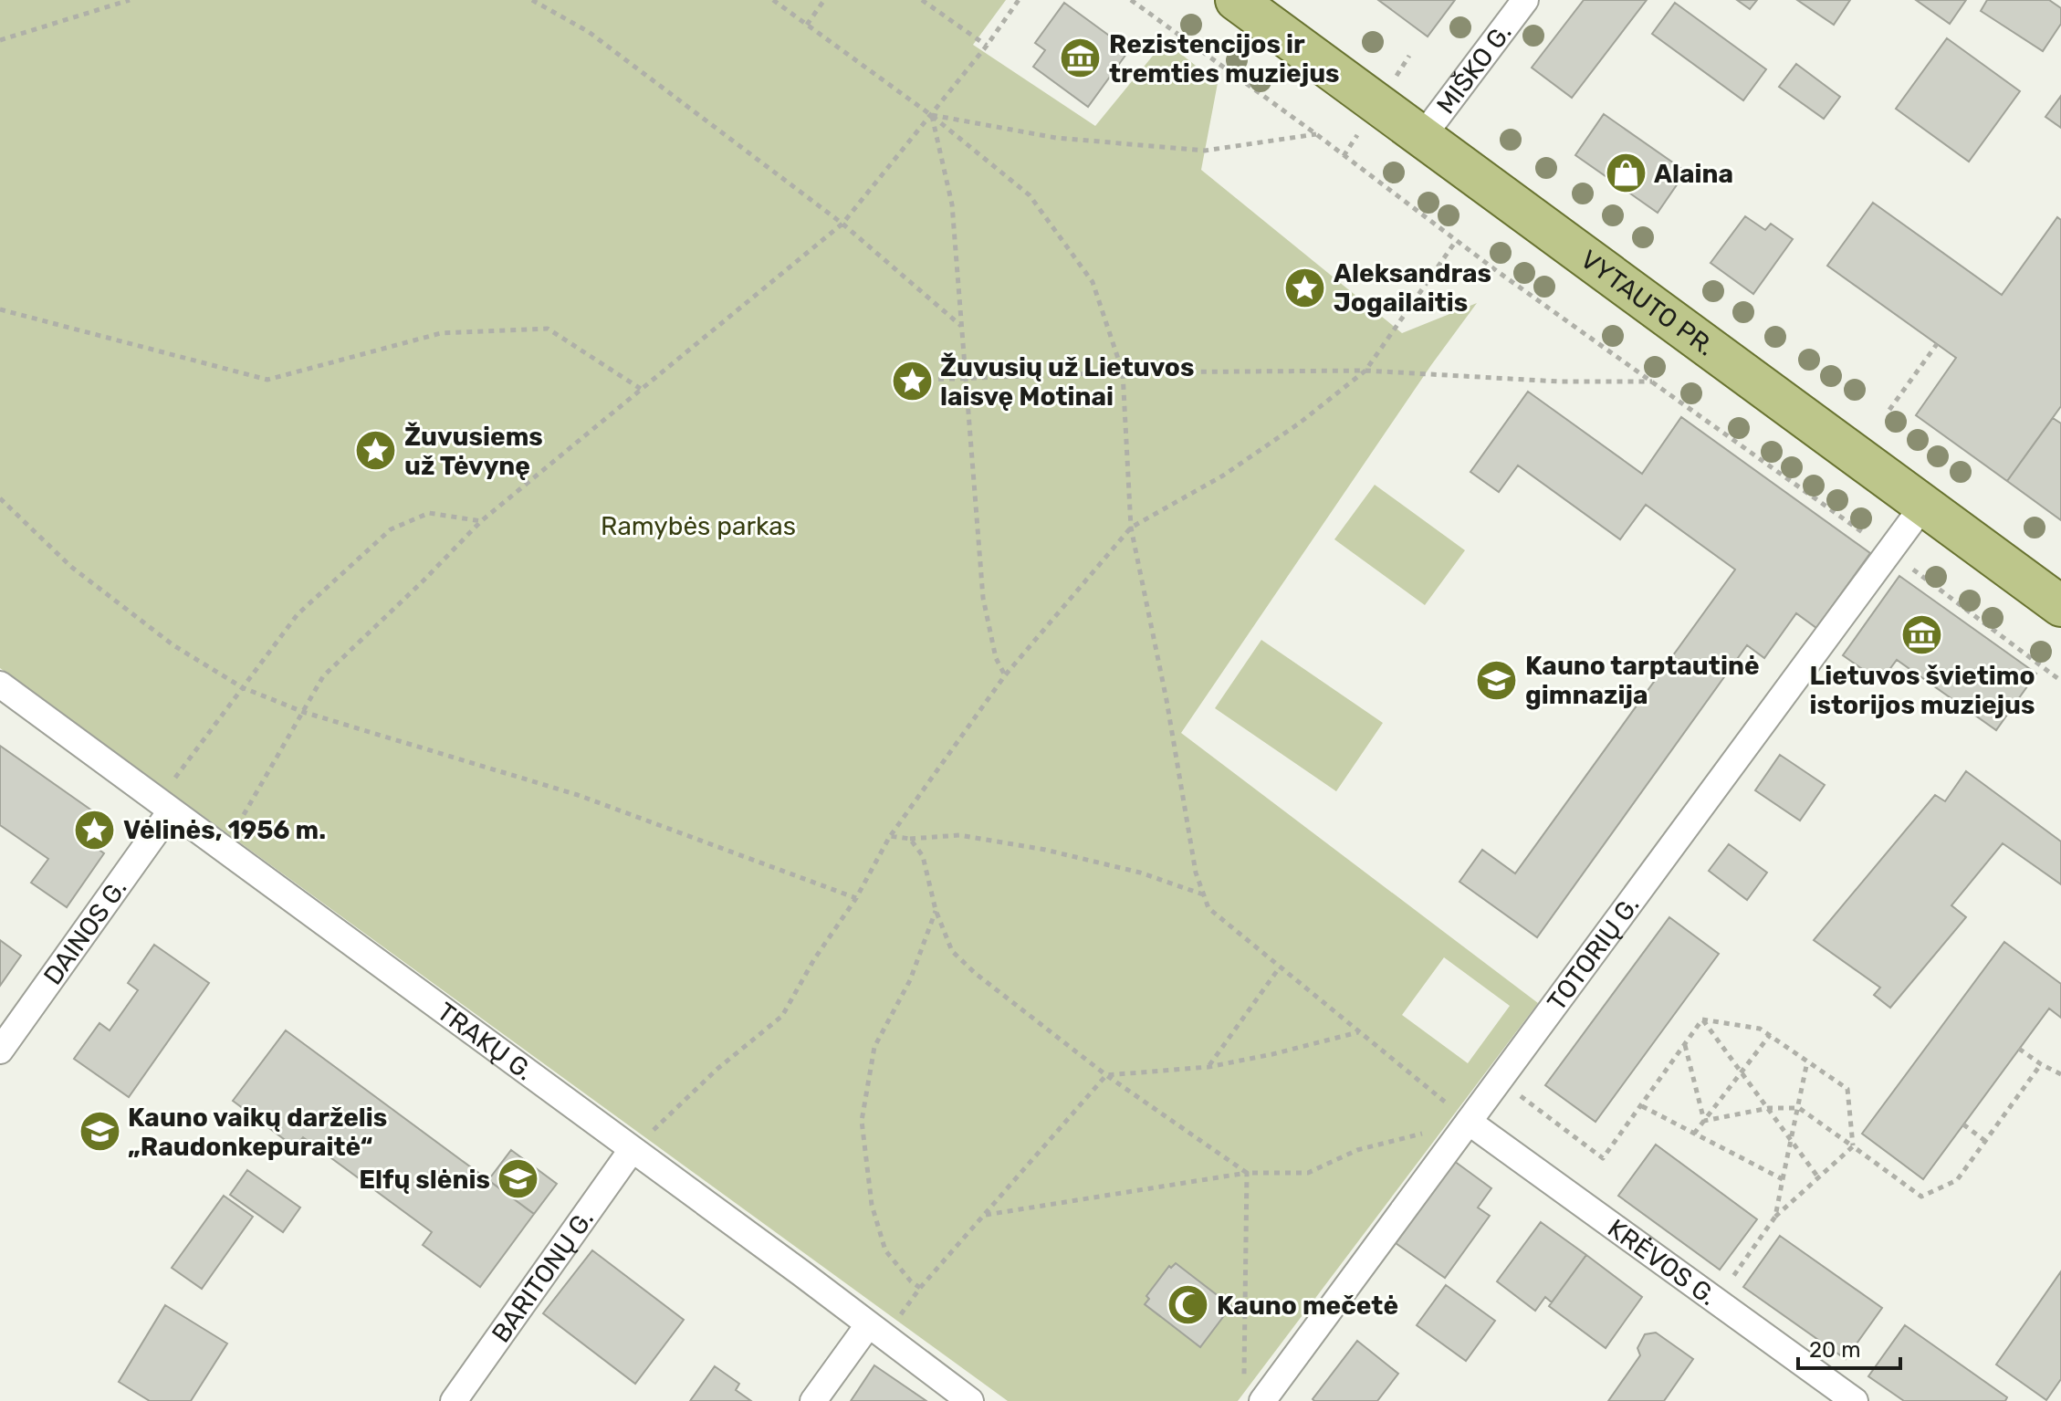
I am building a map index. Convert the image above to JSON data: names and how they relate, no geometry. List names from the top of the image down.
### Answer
{
  "streets": {
    "main road": ["VYTAUTO PR."],
    "street": [
      "MIŠKO G.",
      "DAINOS G.",
      "TOTORIŲ G.",
      "TRAKŲ G.",
      "KRĖVOS G.",
      "BARITONŲ G."
    ]
  },
  "crossings": [
    ["MIŠKO G.", "VYTAUTO PR."],
    ["VYTAUTO PR.", "TOTORIŲ G."],
    ["DAINOS G.", "TRAKŲ G."],
    ["TOTORIŲ G.", "KRĖVOS G."],
    ["TRAKŲ G.", "BARITONŲ G."]
  ],
  "parks": ["Ramybės parkas"],
  "places": {
    "museum": ["Rezistencijos ir tremties muziejus", "Lietuvos švietimo istorijos muziejus"],
    "shop": ["Alaina"],
    "place": [
      "Aleksandras Jogailaitis",
      "Žuvusių už Lietuvos laisvę Motinai",
      "Žuvusiems už Tėvynę",
      "Vėlinės, 1956 m."
    ],
    "school or university": ["Kauno tarptautinė gimnazija", "Kauno vaikų darželis „Raudonkepuraitė“", "Elfų slėnis"],
    "mosque": ["Kauno mečetė"]
  },
  "scale_bar": "20 m"
}
